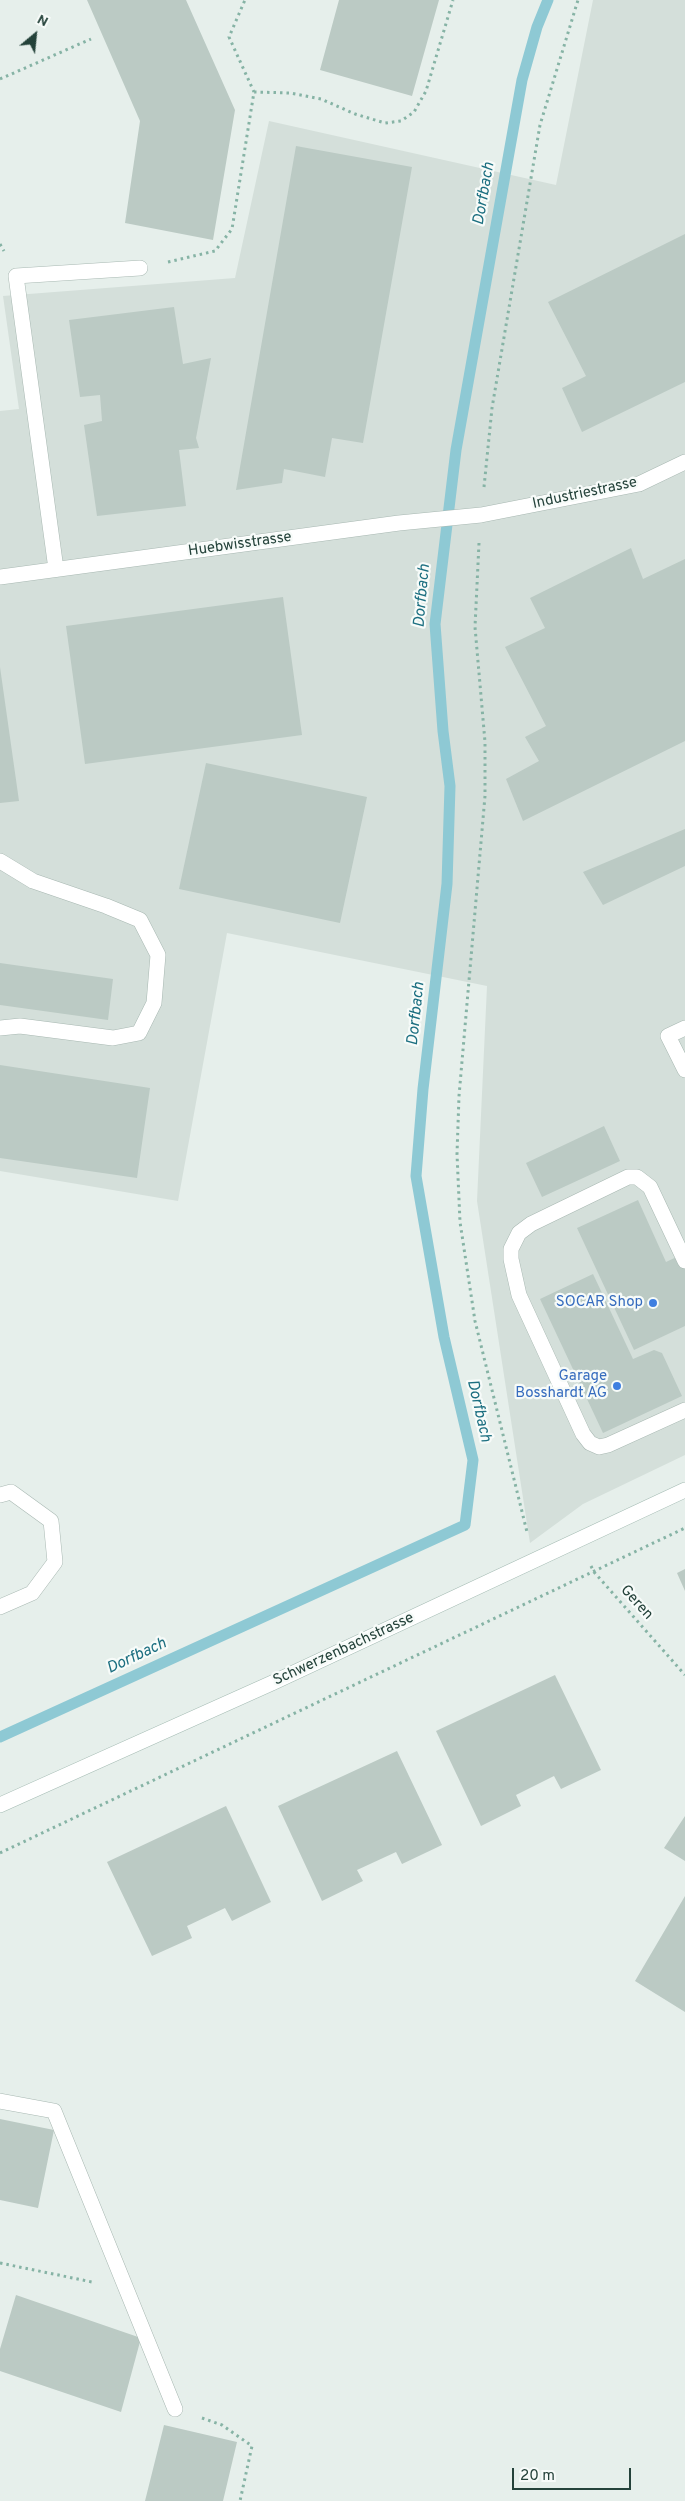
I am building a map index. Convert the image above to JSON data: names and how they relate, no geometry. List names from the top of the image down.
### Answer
{
  "streets": {
    "main road": ["Industriestrasse", "Huebwisstrasse", "Schwerzenbachstrasse"],
    "path": ["Geren"]
  },
  "crossings": [
    ["Industriestrasse", "Huebwisstrasse"],
    ["Geren", "Schwerzenbachstrasse"]
  ],
  "water": ["Dorfbach"],
  "places": ["SOCAR Shop", "Garage Bosshardt AG"],
  "scale_bar": "20 m",
  "north": "top right"
}
